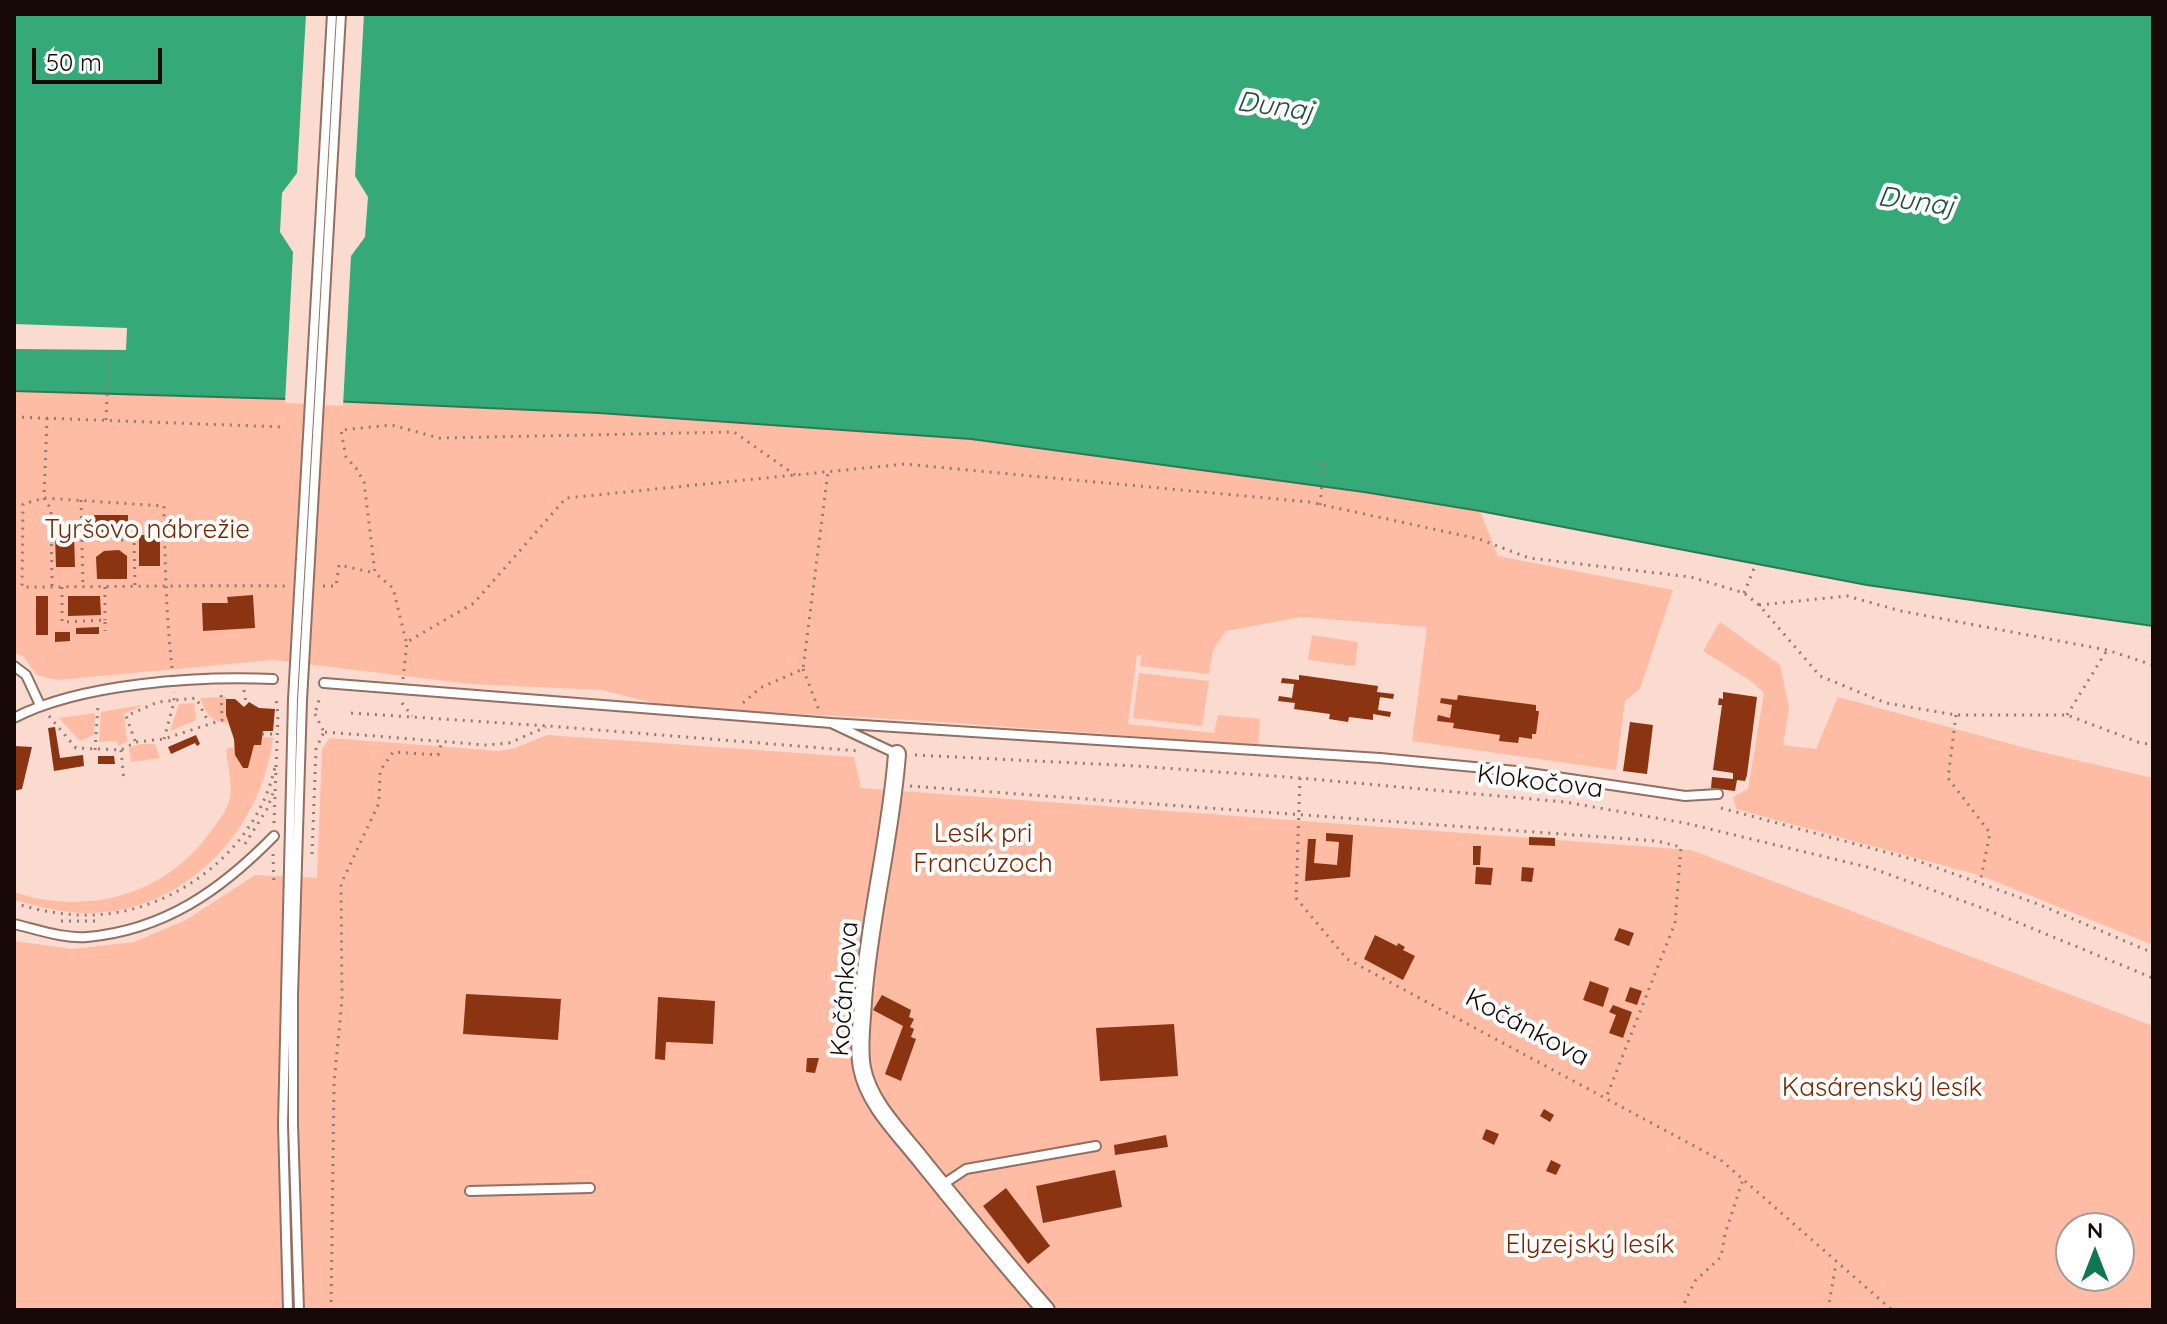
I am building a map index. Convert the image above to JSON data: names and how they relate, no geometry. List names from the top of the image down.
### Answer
{
  "streets": {
    "street": ["Kočánkova"],
    "lane": ["Klokočova"]
  },
  "crossings": [
    ["Klokočova", "Kočánkova"]
  ],
  "water": ["Dunaj"],
  "parks": [
    "Tyršovo nábrežie",
    "Lesík pri Francúzoch",
    "Kasárenský lesík",
    "Elyzejský lesík"
  ],
  "scale_bar": "50 m",
  "north": "top"
}
